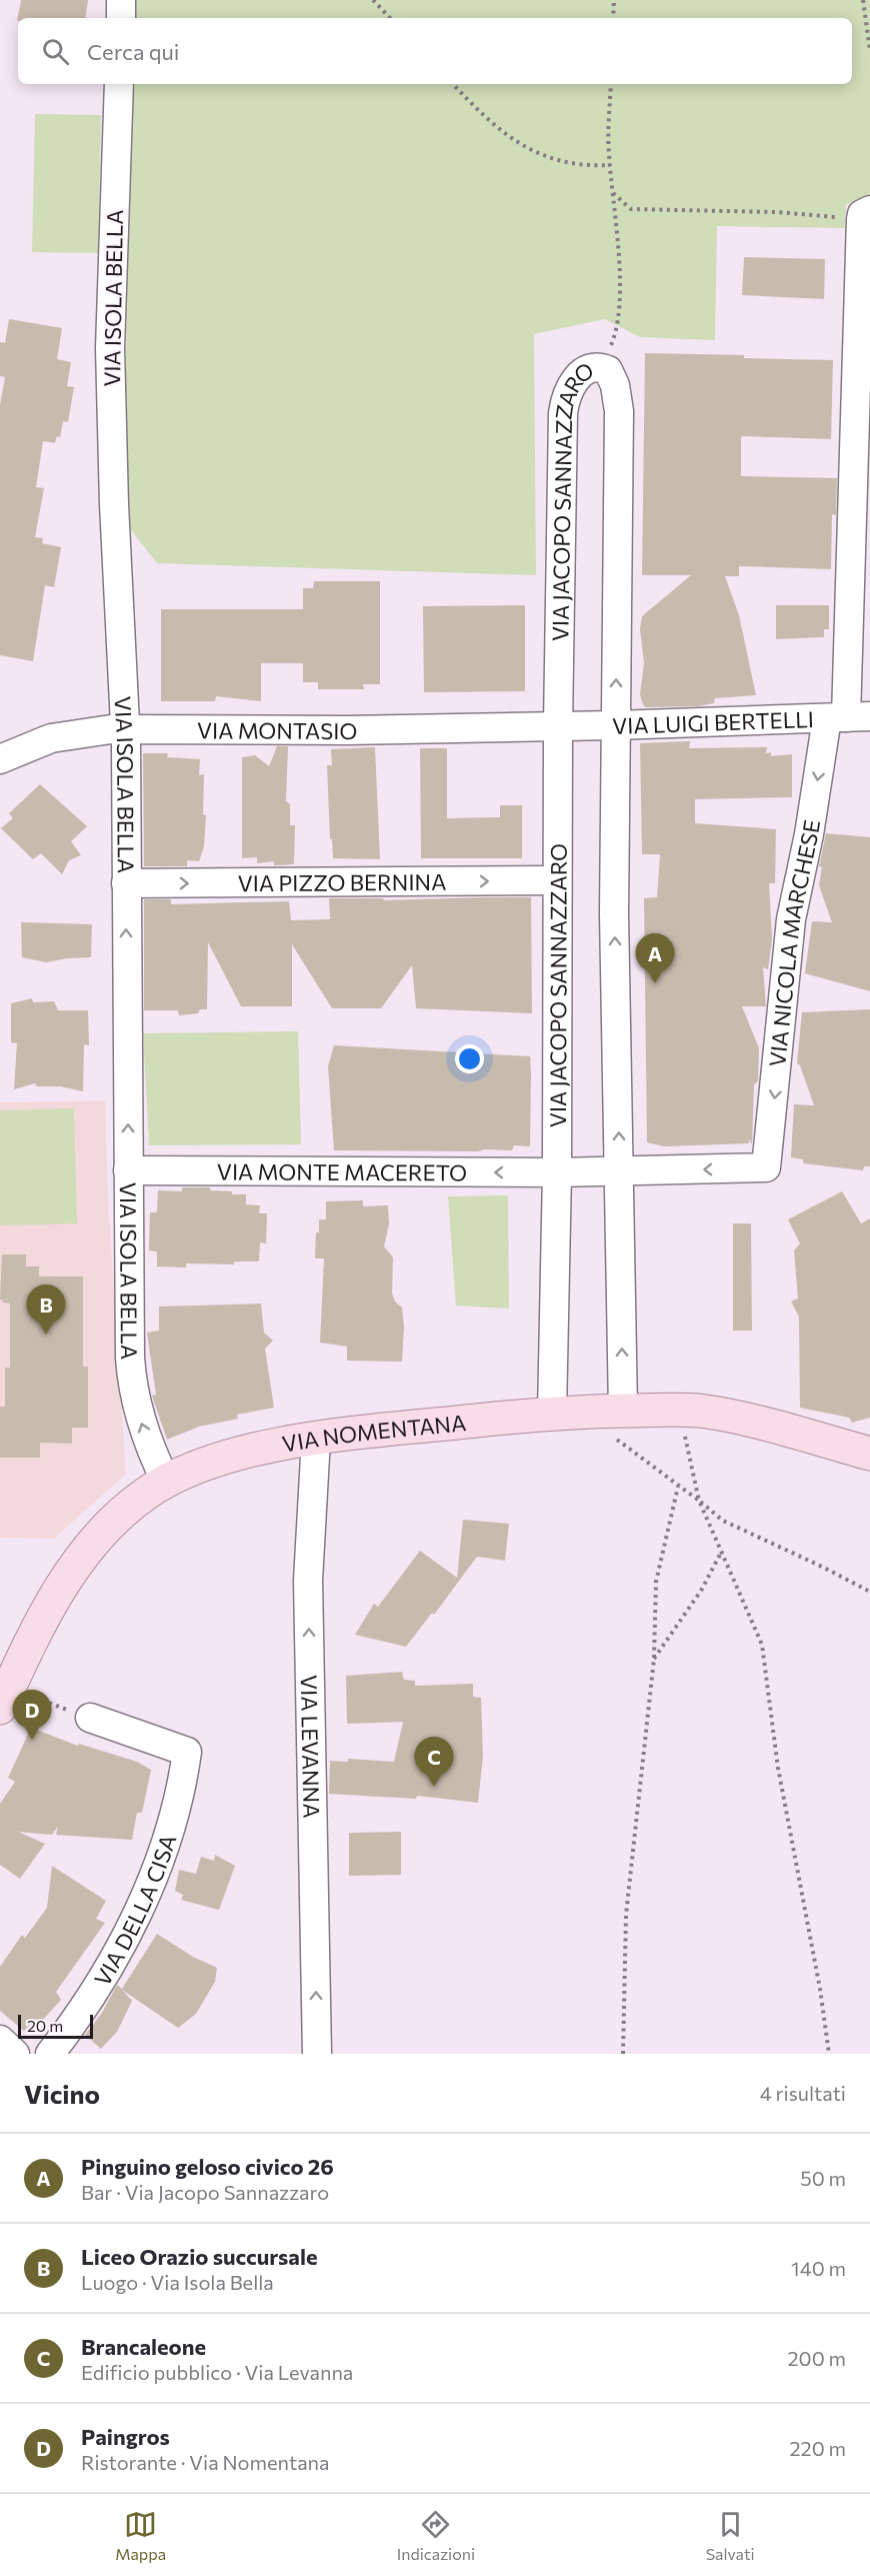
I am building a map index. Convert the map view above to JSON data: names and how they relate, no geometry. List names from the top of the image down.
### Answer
{
  "streets": {
    "main road": ["VIA NOMENTANA"],
    "street": [
      "VIA ISOLA BELLA",
      "VIA JACOPO SANNAZZARO",
      "VIA LUIGI BERTELLI",
      "VIA MONTASIO",
      "VIA PIZZO BERNINA",
      "VIA NICOLA MARCHESE",
      "VIA MONTE MACERETO",
      "VIA LEVANNA",
      "VIA DELLA CISA"
    ]
  },
  "crossings": [
    ["VIA ISOLA BELLA", "VIA MONTASIO"],
    ["VIA ISOLA BELLA", "VIA PIZZO BERNINA"],
    ["VIA ISOLA BELLA", "VIA MONTE MACERETO"],
    ["VIA ISOLA BELLA", "VIA NOMENTANA"],
    ["VIA JACOPO SANNAZZARO", "VIA LUIGI BERTELLI"],
    ["VIA JACOPO SANNAZZARO", "VIA MONTASIO"],
    ["VIA JACOPO SANNAZZARO", "VIA PIZZO BERNINA"],
    ["VIA JACOPO SANNAZZARO", "VIA MONTE MACERETO"],
    ["VIA JACOPO SANNAZZARO", "VIA NOMENTANA"],
    ["VIA LUIGI BERTELLI", "VIA MONTASIO"],
    ["VIA LUIGI BERTELLI", "VIA NICOLA MARCHESE"],
    ["VIA NICOLA MARCHESE", "VIA MONTE MACERETO"],
    ["VIA NOMENTANA", "VIA LEVANNA"]
  ],
  "one_way": [
    "VIA ISOLA BELLA",
    "VIA PIZZO BERNINA",
    "VIA NICOLA MARCHESE",
    "VIA MONTE MACERETO",
    "VIA LEVANNA"
  ],
  "scale_bar": "20 m",
  "page": {
    "search": "Cerca qui",
    "pins": [
      "A",
      "B",
      "D",
      "C"
    ],
    "scale": "20 m",
    "heading": ["Vicino", "4 risultati"],
    "list": [
      {
        "mark": "A",
        "name": "Pinguino geloso civico 26",
        "note": "Bar · Via Jacopo Sannazzaro",
        "value": "50 m"
      },
      {
        "mark": "B",
        "name": "Liceo Orazio succursale",
        "note": "Luogo · Via Isola Bella",
        "value": "140 m"
      },
      {
        "mark": "C",
        "name": "Brancaleone",
        "note": "Edificio pubblico · Via Levanna",
        "value": "200 m"
      },
      {
        "mark": "D",
        "name": "Paingros",
        "note": "Ristorante · Via Nomentana",
        "value": "220 m"
      }
    ],
    "nav": ["Mappa", "Indicazioni", "Salvati"]
  }
}
